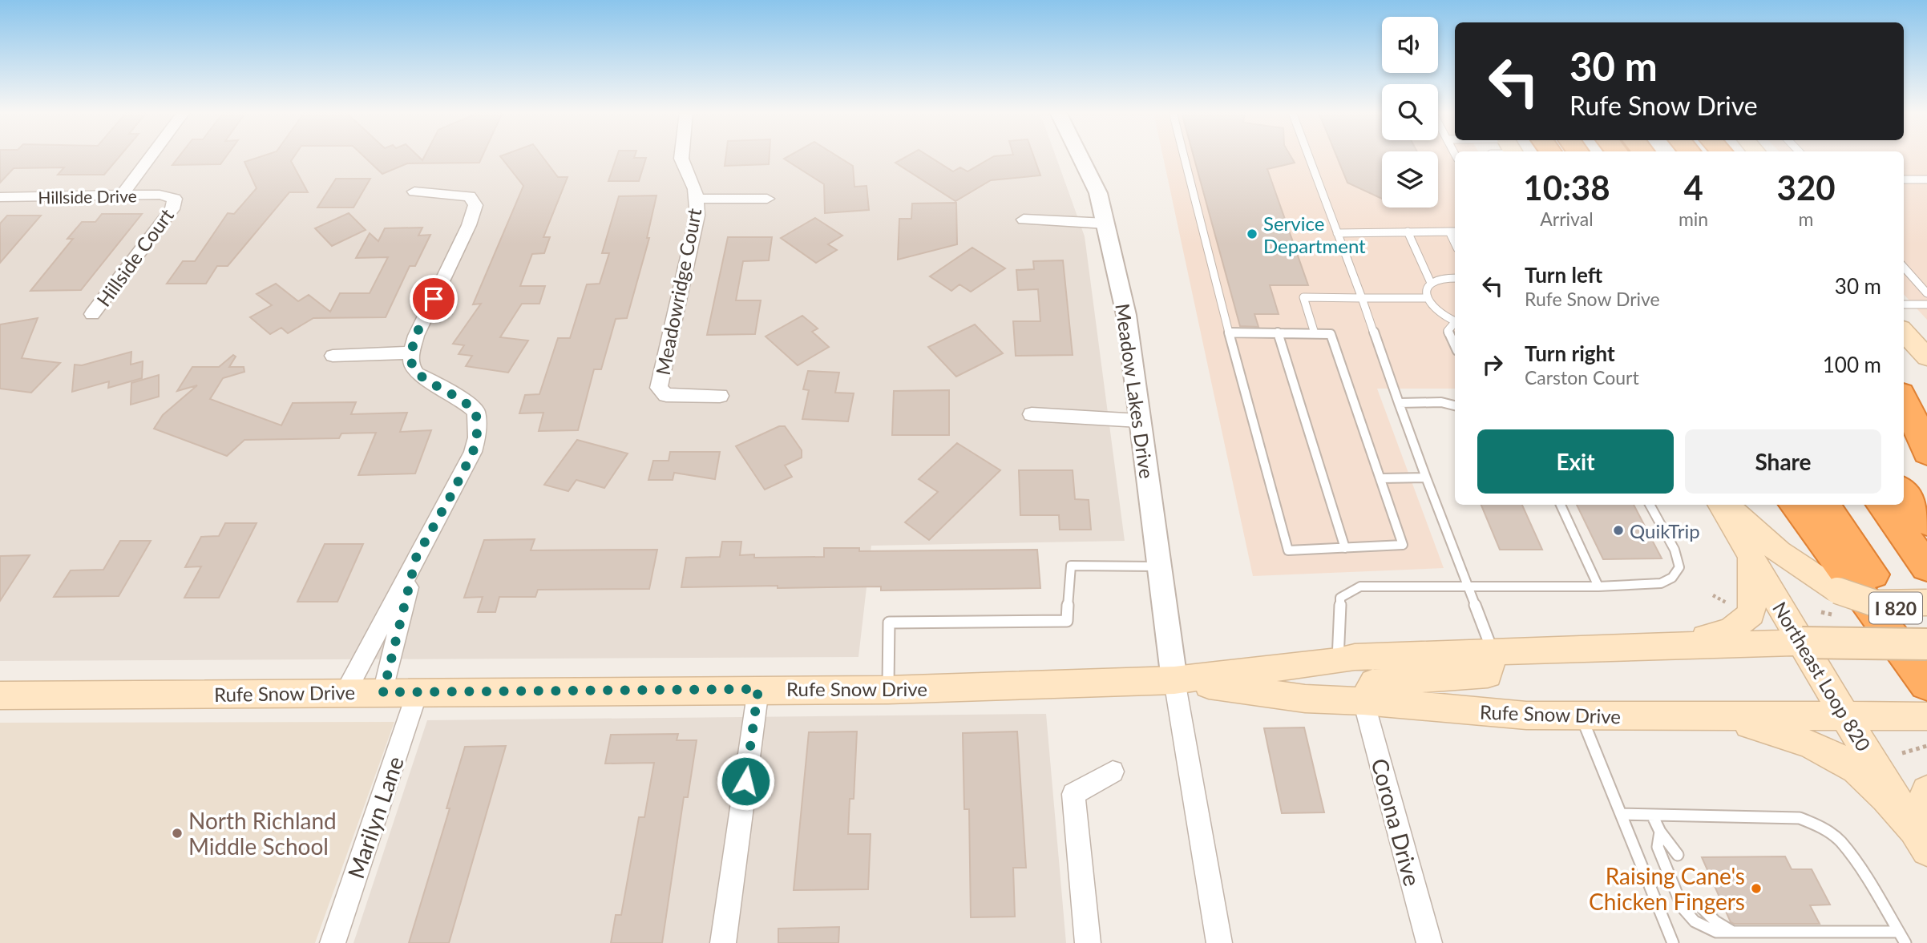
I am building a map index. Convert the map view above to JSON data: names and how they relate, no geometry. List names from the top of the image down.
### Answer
{
  "streets": {
    "highway": ["I 820"],
    "main road": ["Northeast Loop 820", "Rufe Snow Drive"],
    "street": [
      "Hillside Drive",
      "Hillside Court",
      "Meadowridge Court",
      "Meadow Lakes Drive",
      "Marilyn Lane",
      "Corona Drive"
    ]
  },
  "crossings": [
    ["Hillside Drive", "Hillside Court"],
    ["Meadow Lakes Drive", "Rufe Snow Drive"],
    ["Northeast Loop 820", "Rufe Snow Drive"],
    ["Rufe Snow Drive", "Marilyn Lane"],
    ["Rufe Snow Drive", "Corona Drive"]
  ],
  "places": [
    "Service Department",
    "QuikTrip",
    "North Richland Middle School",
    "Raising Cane's Chicken Fingers"
  ],
  "page": {
    "turn": ["30 m", "Rufe Snow Drive"],
    "eta": [
      "10:38",
      "Arrival",
      "4",
      "min",
      "320",
      "m"
    ],
    "list": [
      {
        "name": "Turn left",
        "note": "Rufe Snow Drive",
        "value": "30 m"
      },
      {
        "name": "Turn right",
        "note": "Carston Court",
        "value": "100 m"
      }
    ],
    "buttons": ["Exit", "Share"]
  }
}
